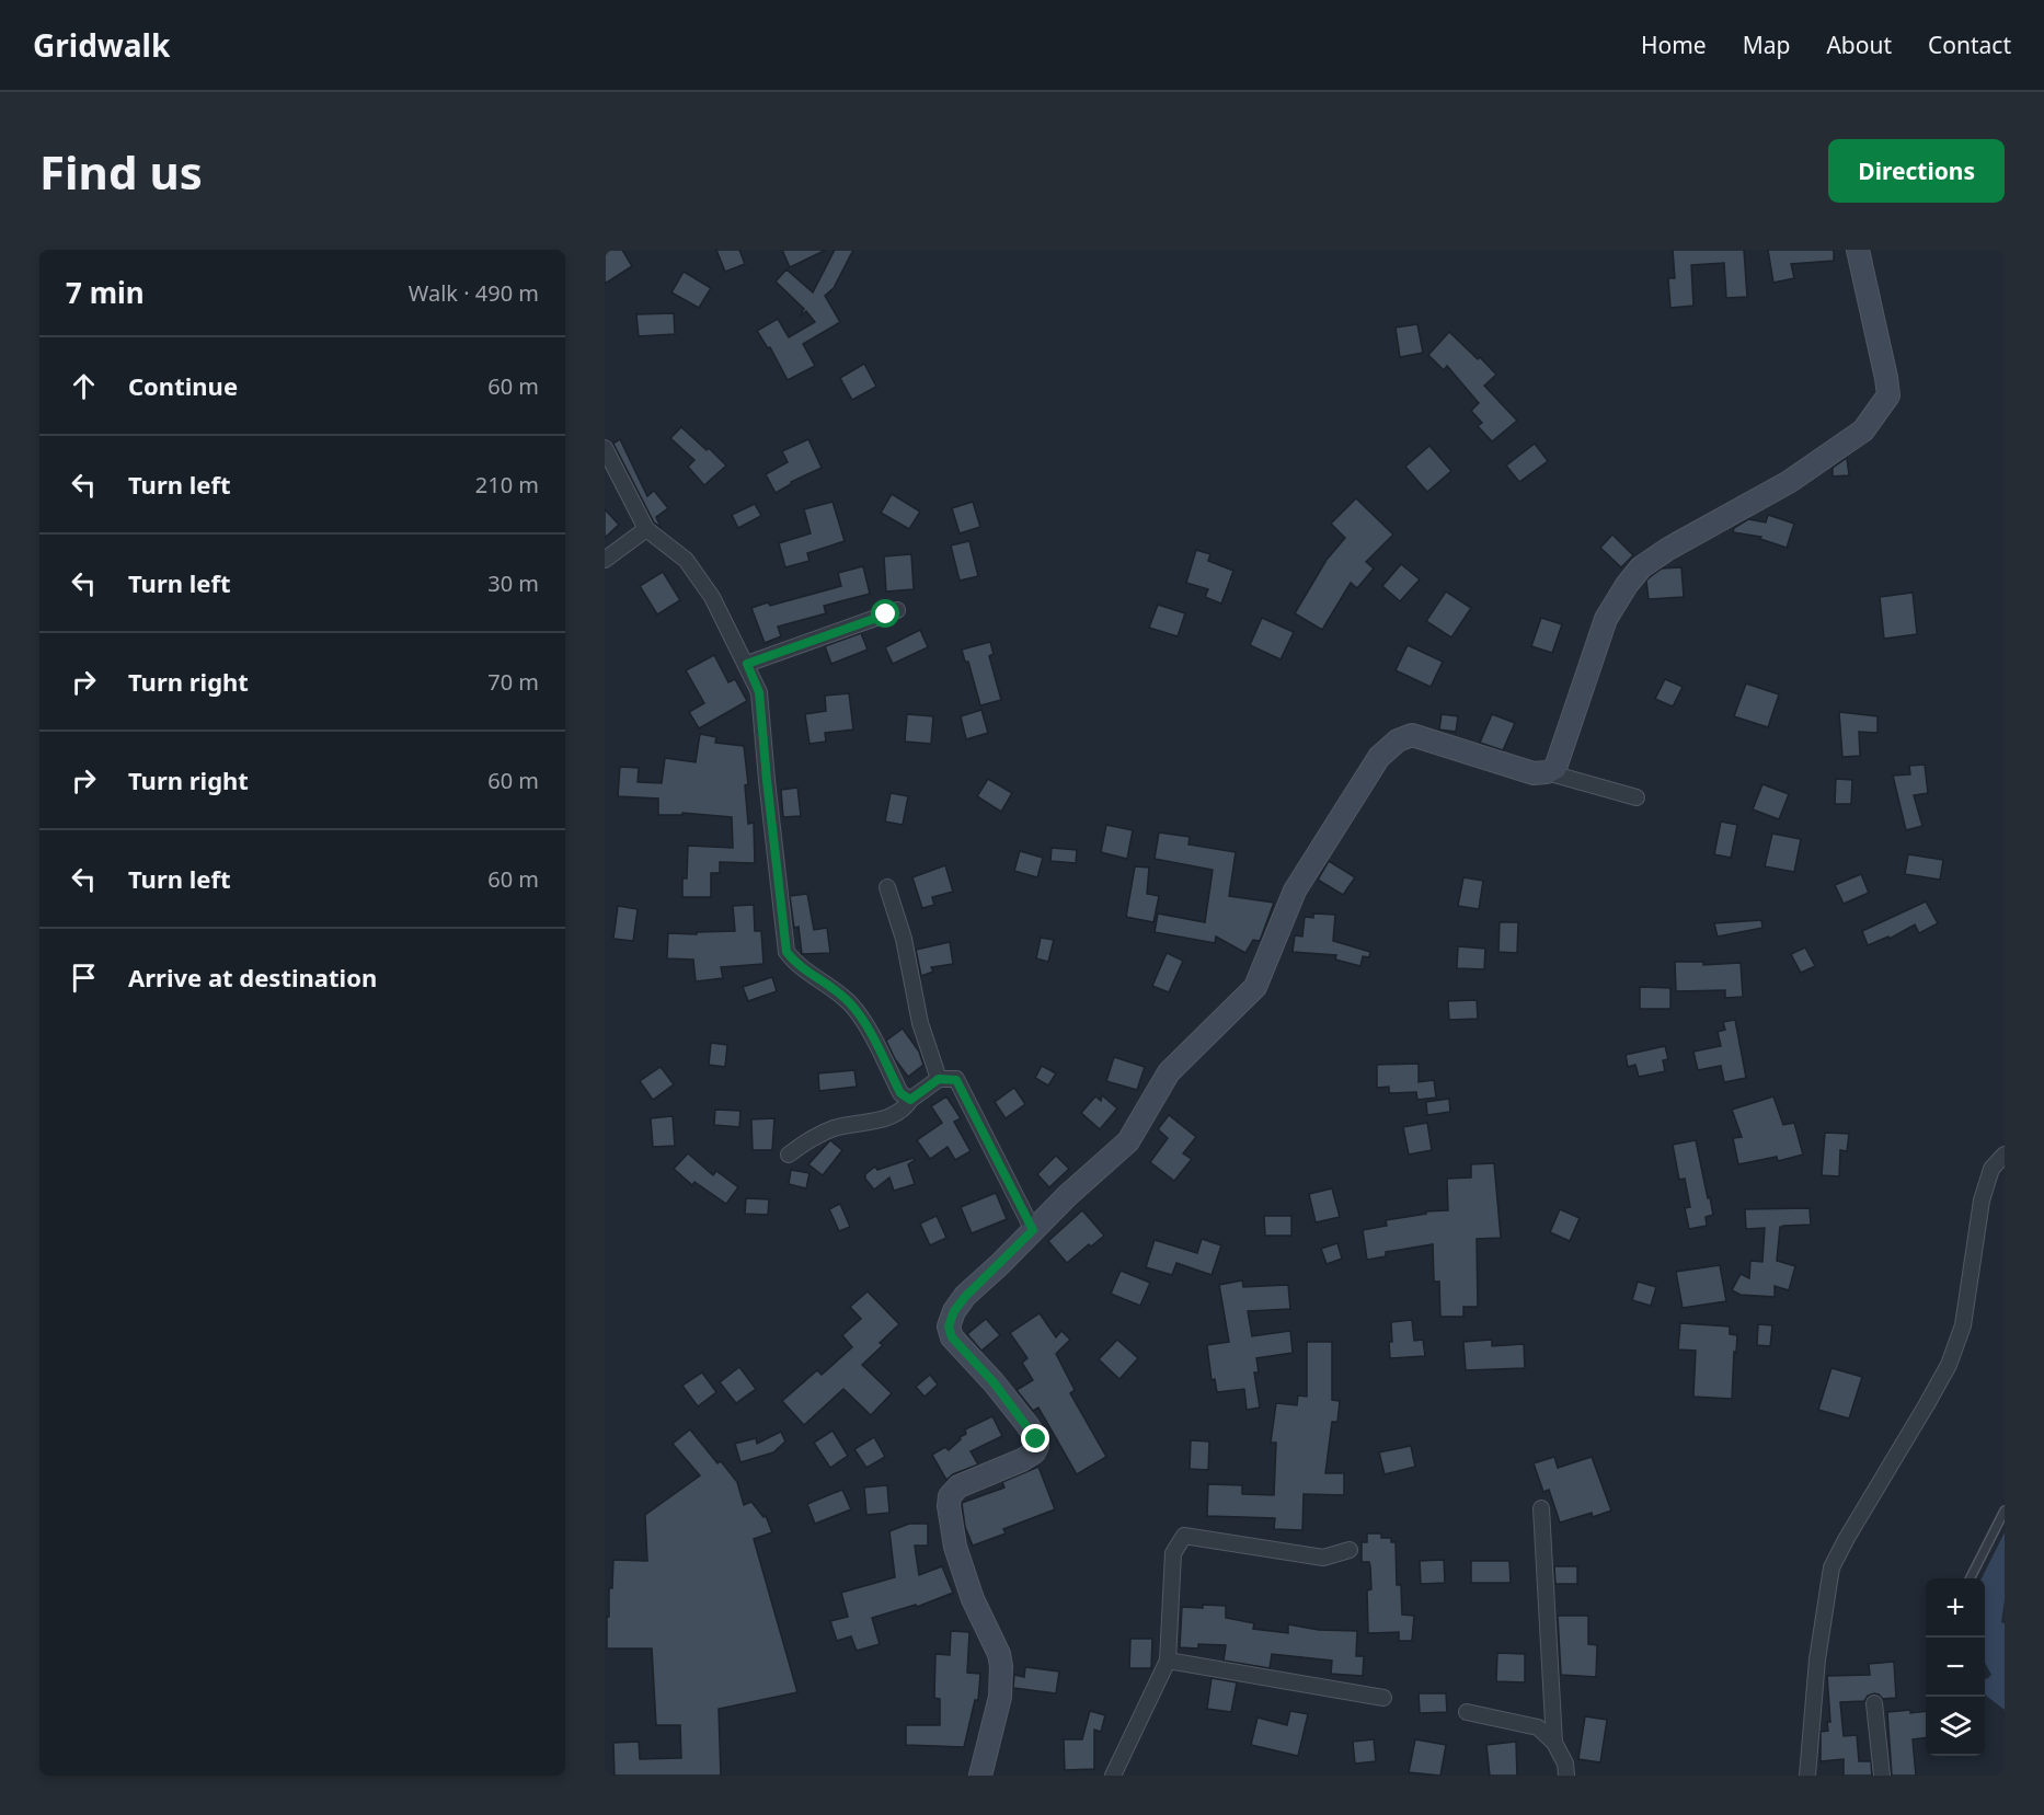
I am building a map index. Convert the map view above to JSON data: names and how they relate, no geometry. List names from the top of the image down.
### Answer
{
  "page": {
    "header": "Gridwalk",
    "nav": [
      "Home",
      "Map",
      "About",
      "Contact"
    ],
    "buttons": "Directions",
    "title": "Find us",
    "heading": ["7 min", "Walk · 490 m"],
    "list": [
      ["Continue", "60 m"],
      ["Turn left", "210 m"],
      ["Turn left", "30 m"],
      ["Turn right", "70 m"],
      ["Turn right", "60 m"],
      ["Turn left", "60 m"],
      "Arrive at destination"
    ],
    "map_buttons": ["+", "−"]
  }
}
